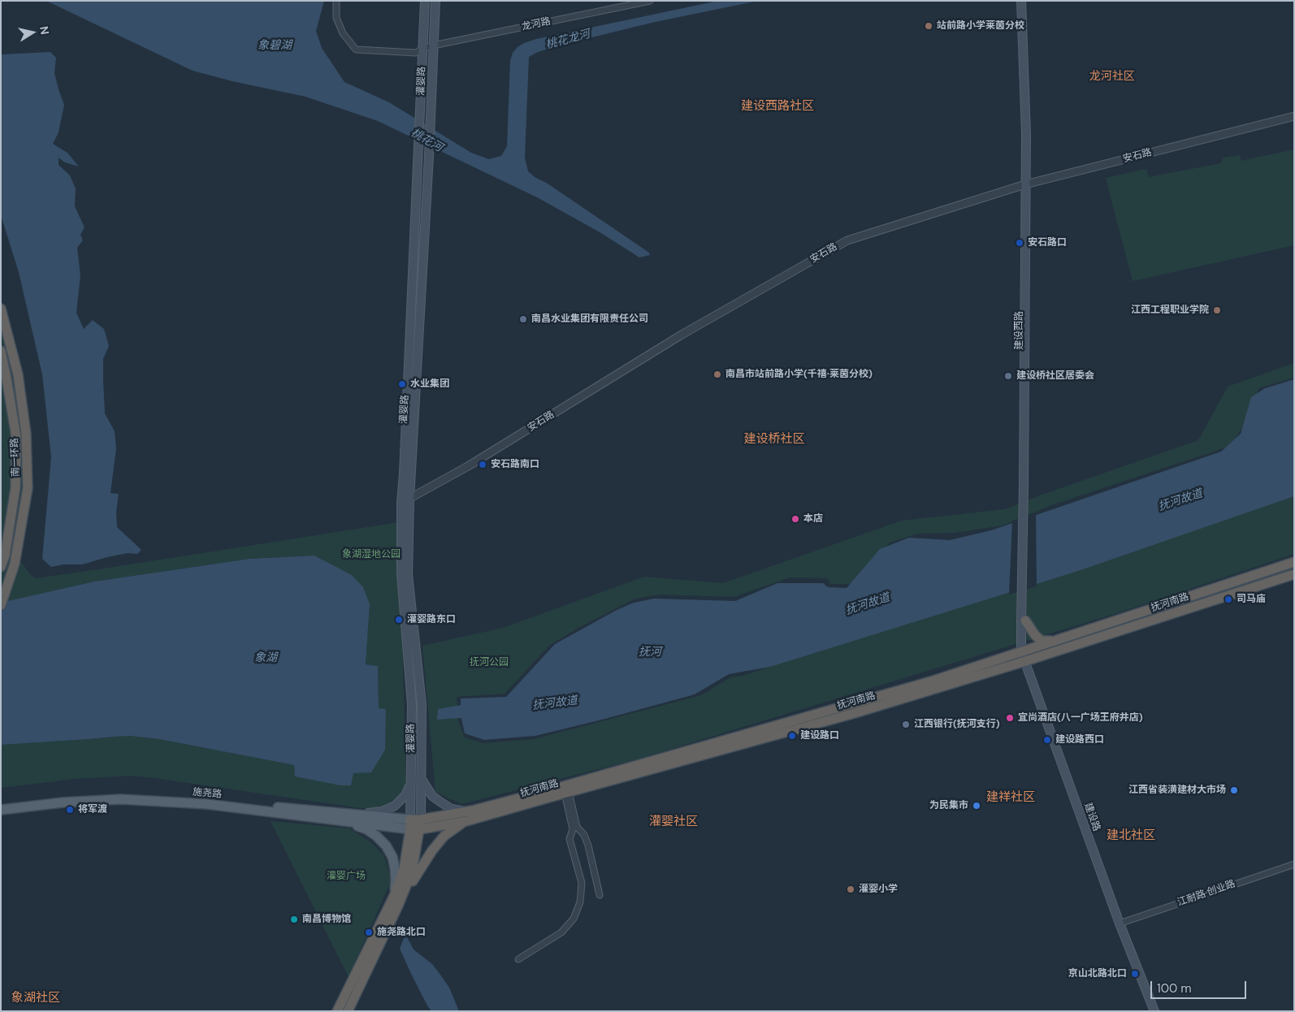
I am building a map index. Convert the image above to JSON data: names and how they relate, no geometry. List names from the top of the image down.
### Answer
{
  "streets": {
    "highway": ["南一环路", "抚河南路"],
    "main road": [
      "灌婴路",
      "建设西路",
      "施尧路",
      "建设路"
    ],
    "street": ["龙河路", "安石路", "江耐路·创业路"]
  },
  "crossings": [
    ["龙河路", "灌婴路"],
    ["灌婴路", "安石路"],
    ["灌婴路", "抚河南路"],
    ["灌婴路", "施尧路"],
    ["安石路", "建设西路"],
    ["建设西路", "抚河南路"],
    ["建设西路", "建设路"],
    ["抚河南路", "施尧路"],
    ["抚河南路", "建设路"],
    ["建设路", "江耐路·创业路"]
  ],
  "districts": [
    "龙河社区",
    "建设西路社区",
    "建设桥社区",
    "建祥社区",
    "灌婴社区",
    "建北社区",
    "象湖社区"
  ],
  "water": [
    "桃花龙河",
    "象碧湖",
    "桃花河",
    "抚河故道",
    "抚河",
    "象湖"
  ],
  "parks": ["象湖湿地公园", "抚河公园", "灌婴广场"],
  "places": [
    "站前路小学莱茵分校",
    "安石路口",
    "江西工程职业学院",
    "南昌水业集团有限责任公司",
    "南昌市站前路小学(千禧·莱茵分校)",
    "建设桥社区居委会",
    "水业集团",
    "安石路南口",
    "本店",
    "司马庙",
    "灌婴路东口",
    "宜尚酒店(八一广场王府井店)",
    "江西银行(抚河支行)",
    "建设路口",
    "建设路西口",
    "江西省装潢建材大市场",
    "为民集市",
    "将军渡",
    "灌婴小学",
    "南昌博物馆",
    "施尧路北口",
    "京山北路北口"
  ],
  "scale_bar": "100 m",
  "north": "right"
}
